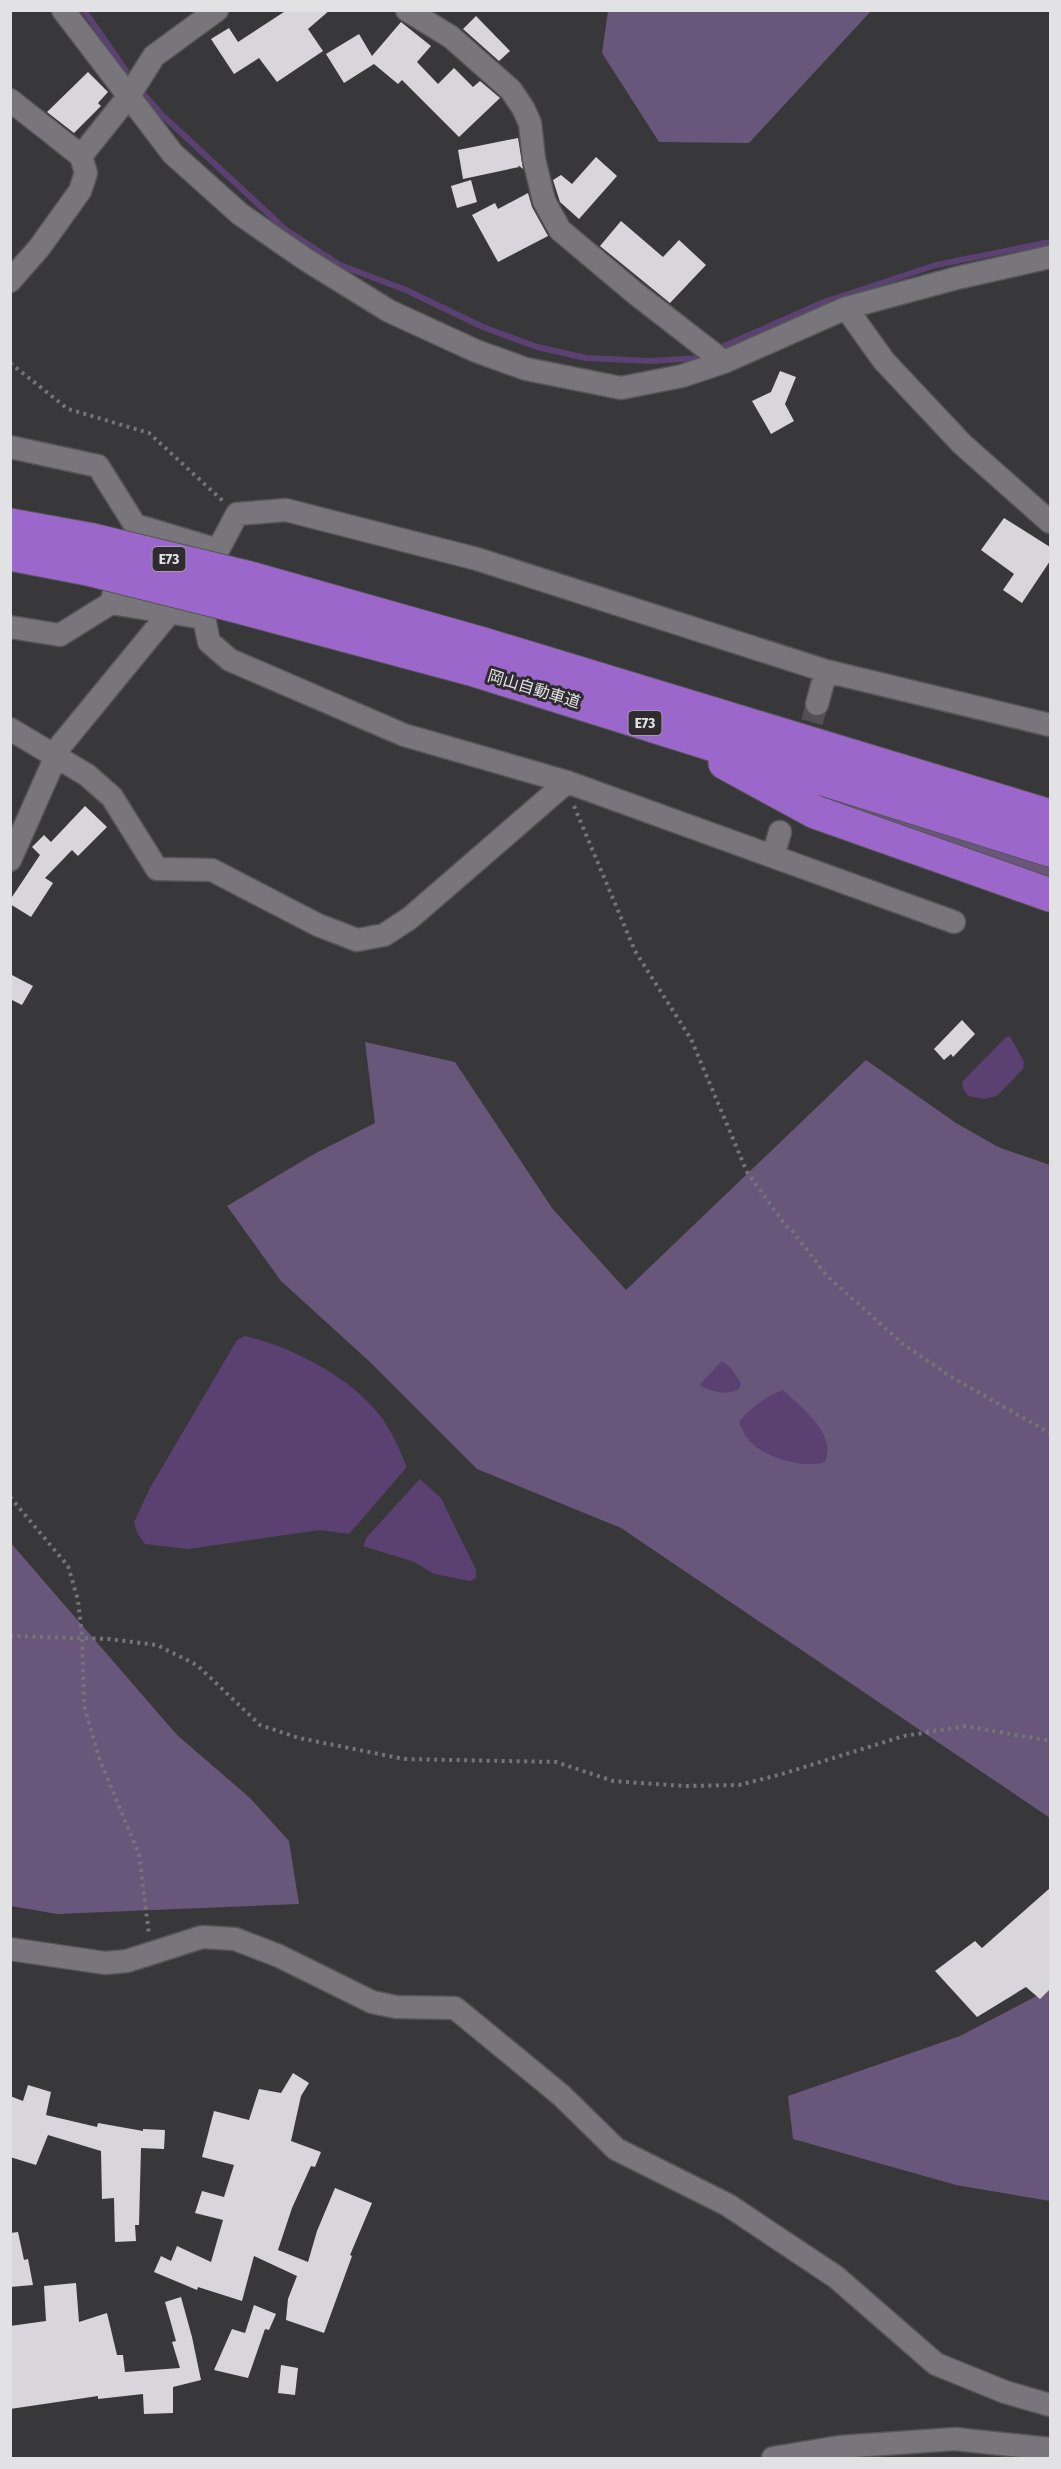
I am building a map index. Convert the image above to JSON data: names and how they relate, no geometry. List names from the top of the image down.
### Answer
{
  "streets": {
    "highway": ["E73", "岡山自動車道"]
  }
}
